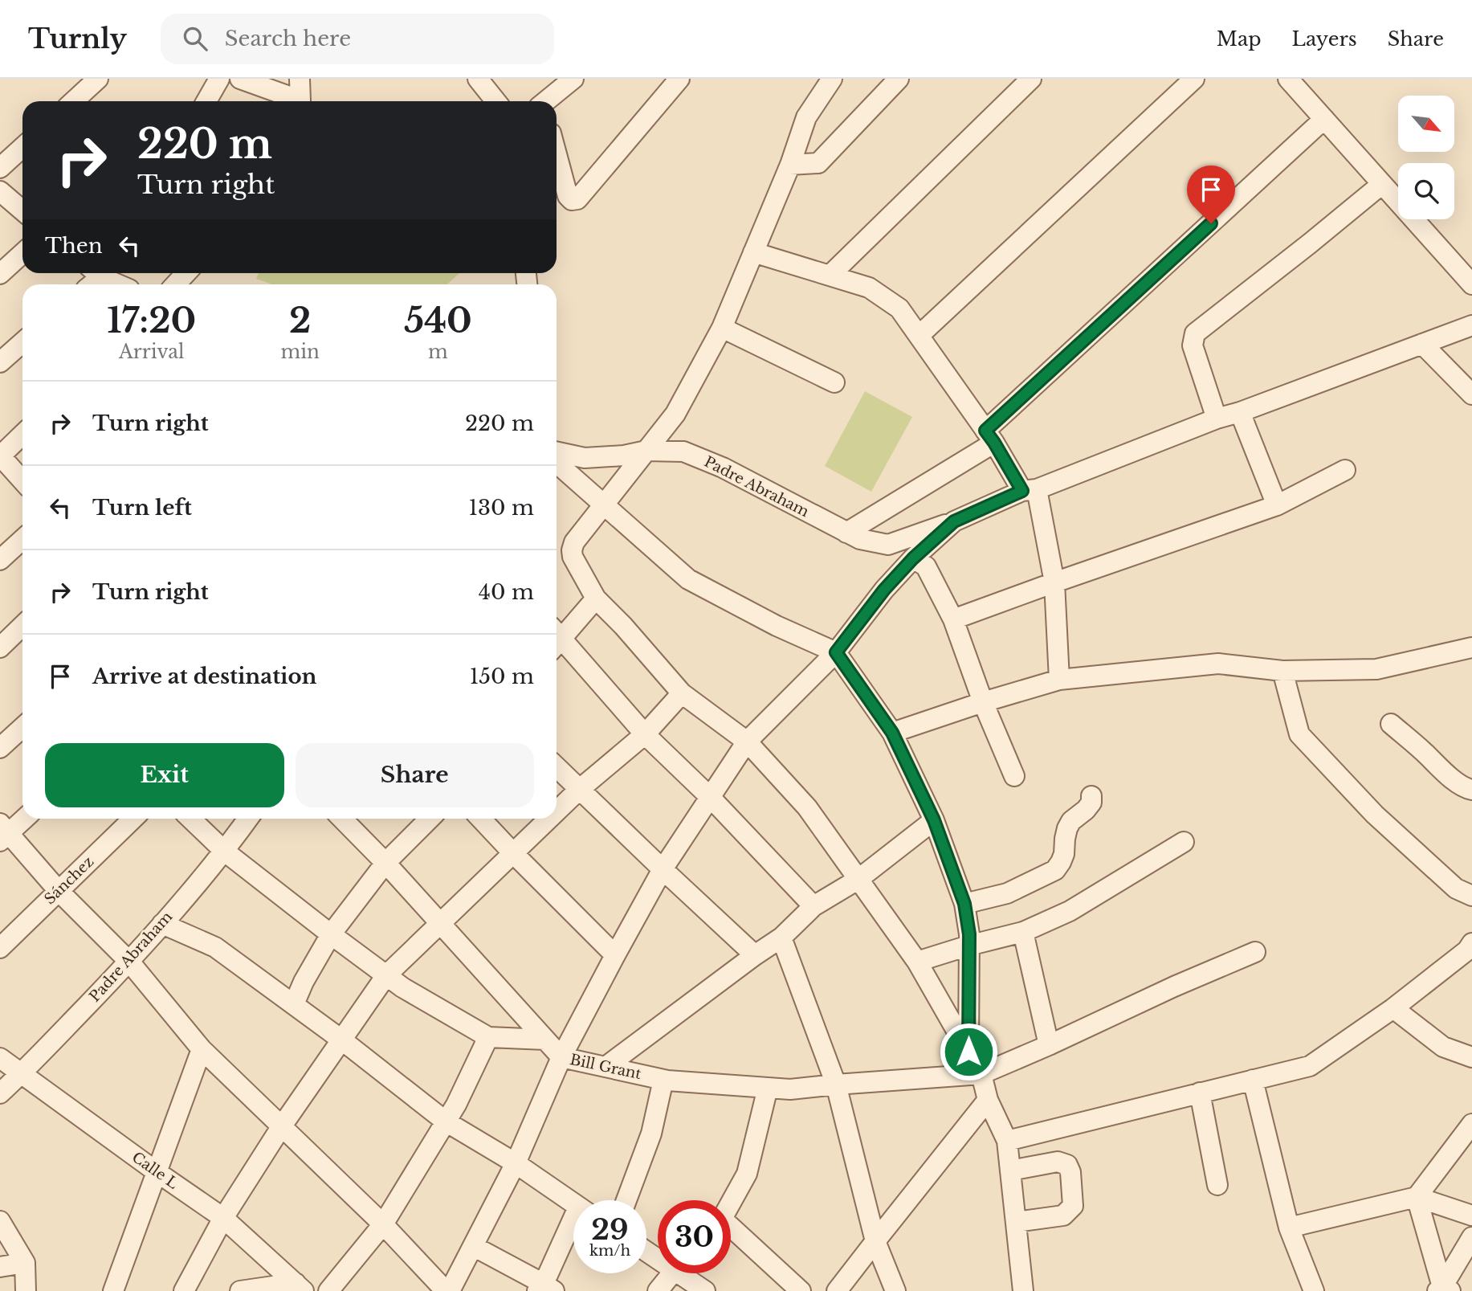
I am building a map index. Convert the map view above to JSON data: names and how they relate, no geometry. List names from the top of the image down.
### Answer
{
  "streets": {
    "street": [
      "Padre Abraham",
      "Sánchez",
      "Bill Grant",
      "Calle L"
    ]
  },
  "crossings": [
    ["Padre Abraham", "Calle L"]
  ],
  "north": "bottom right",
  "page": {
    "header": "Turnly",
    "search": "Search here",
    "nav": ["Map", "Layers", "Share"],
    "turn": ["220 m", "Turn right"],
    "then": "Then",
    "eta": [
      "17:20",
      "Arrival",
      "2",
      "min",
      "540",
      "m"
    ],
    "list": [
      {
        "name": "Turn right",
        "value": "220 m"
      },
      {
        "name": "Turn left",
        "value": "130 m"
      },
      {
        "name": "Turn right",
        "value": "40 m"
      },
      {
        "name": "Arrive at destination",
        "value": "150 m"
      }
    ],
    "buttons": ["Exit", "Share"],
    "speed": "29 km/h",
    "limit": "30"
  }
}
